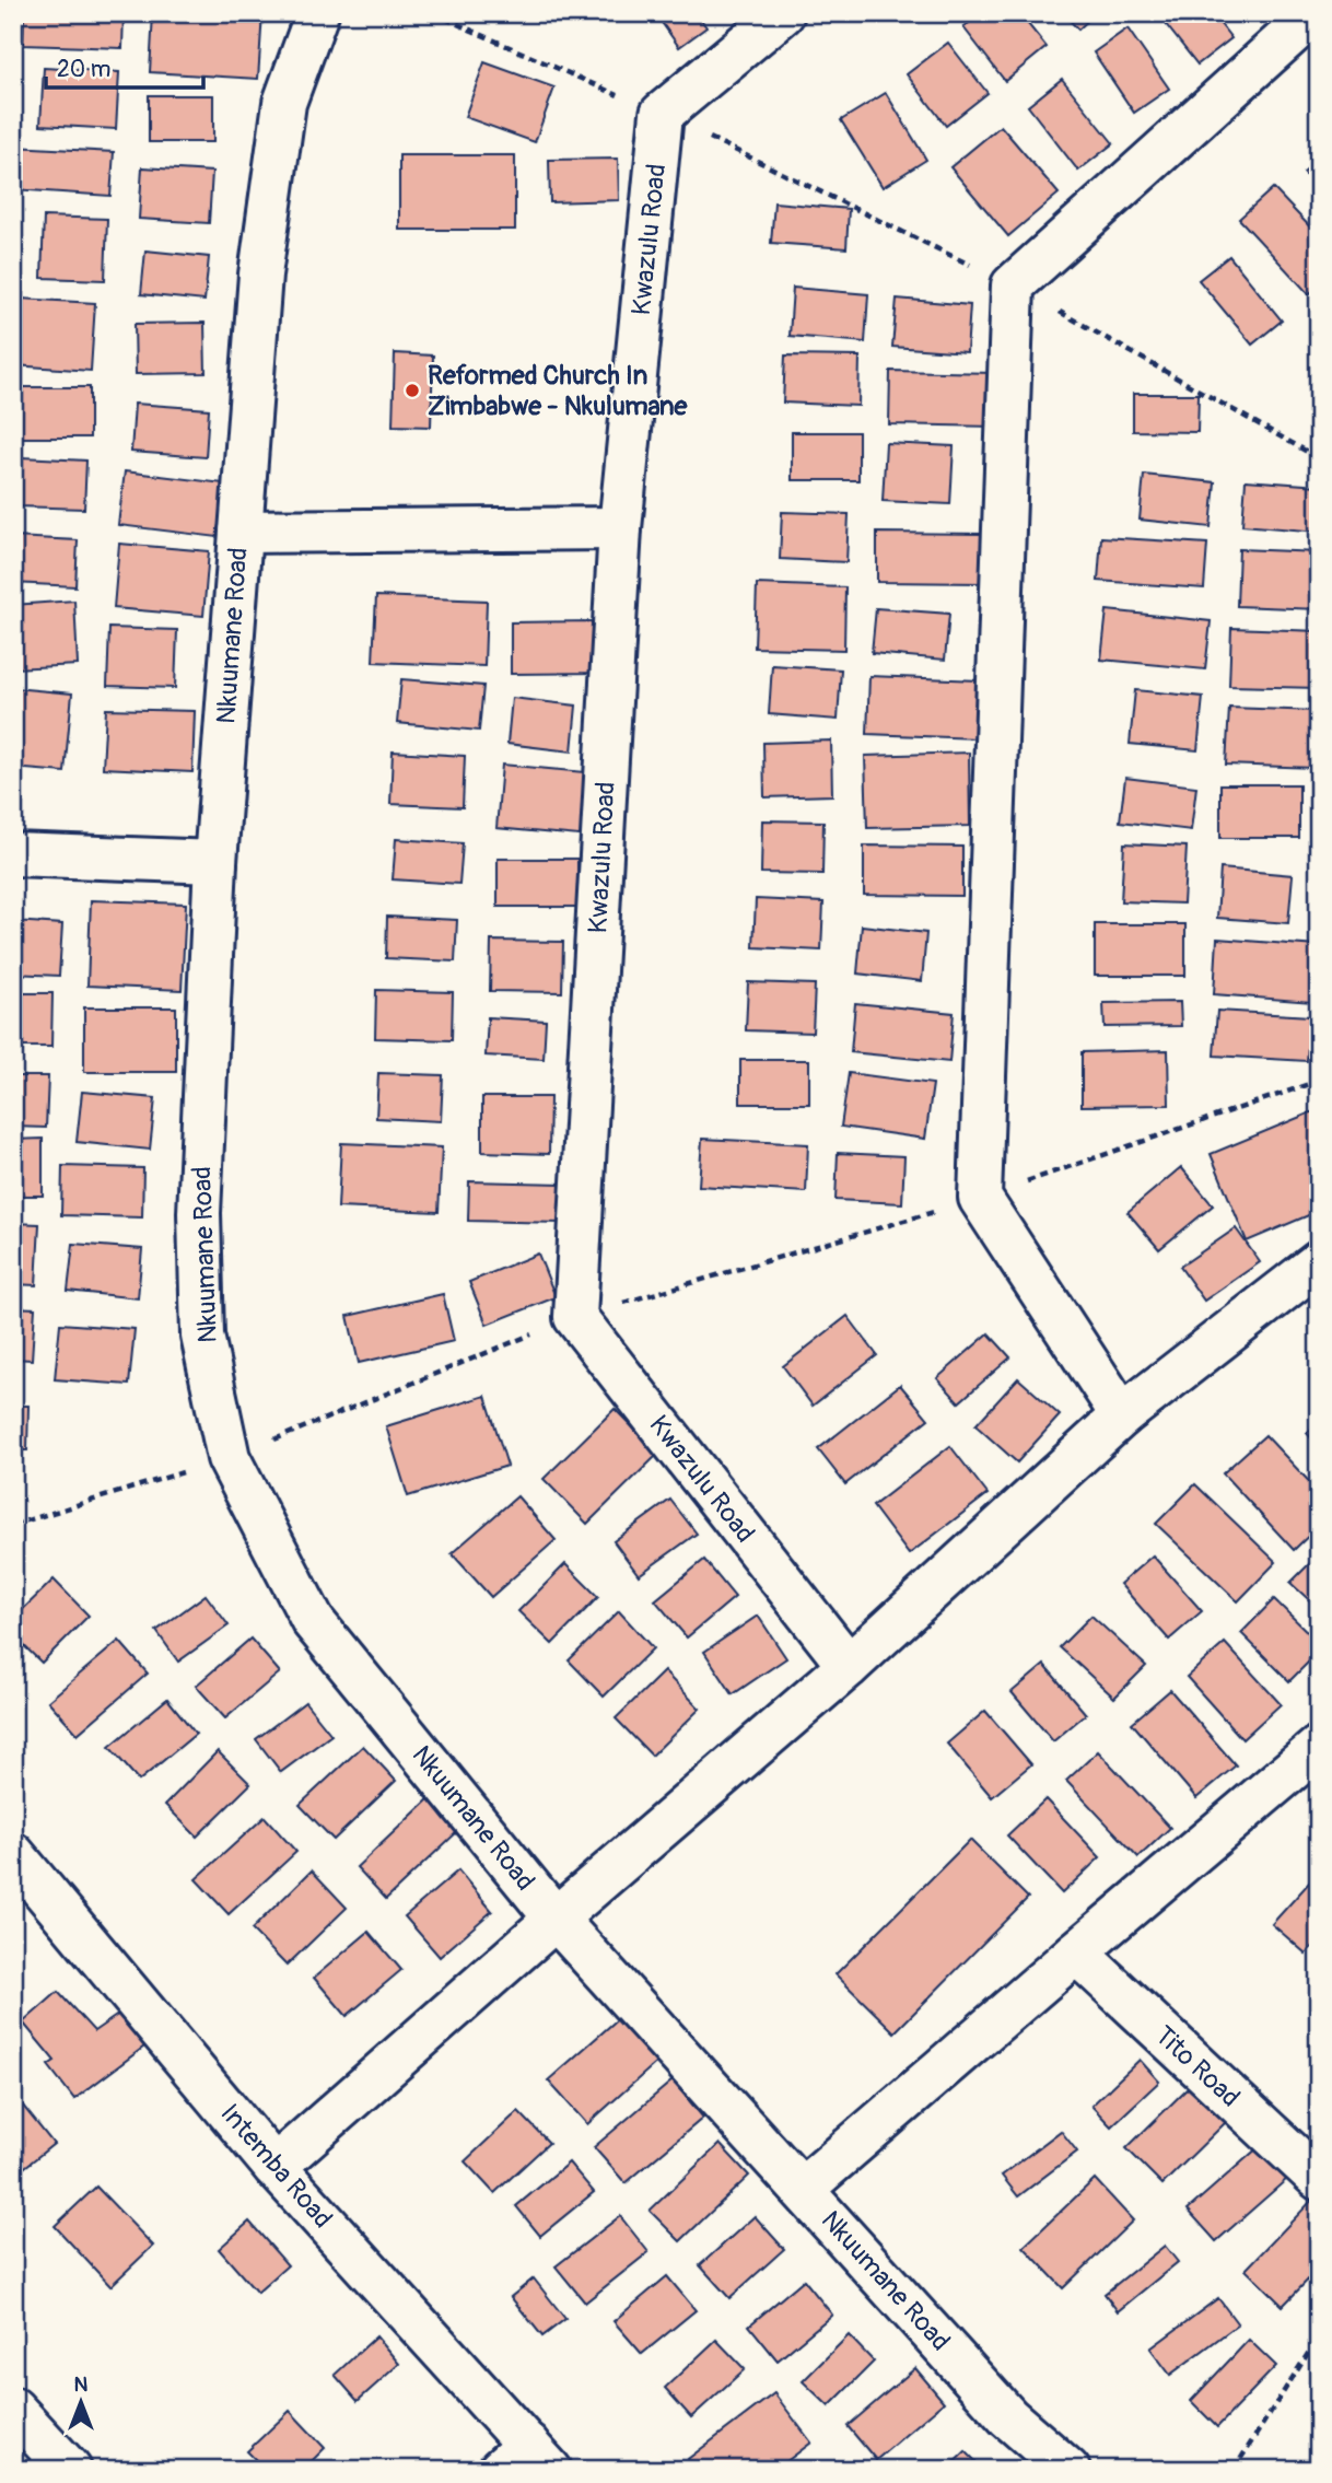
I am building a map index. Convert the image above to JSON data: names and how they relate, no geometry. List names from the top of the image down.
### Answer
{
  "streets": {
    "street": [
      "Kwazulu Road",
      "Nkuumane Road",
      "Tito Road",
      "Intemba Road"
    ]
  },
  "places": ["Reformed Church In Zimbabwe - Nkulumane"],
  "scale_bar": "20 m",
  "north": "top"
}
